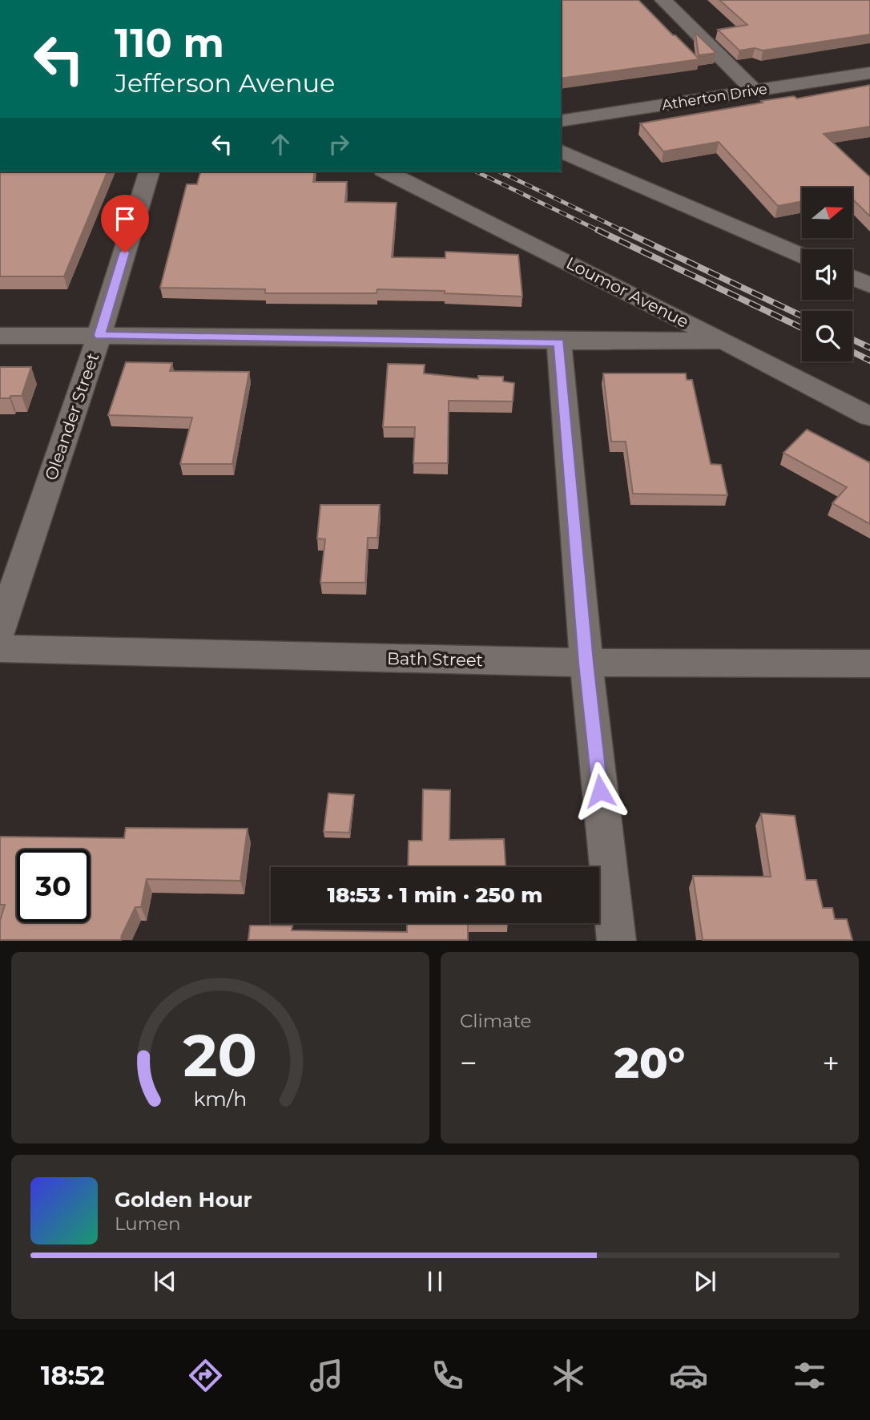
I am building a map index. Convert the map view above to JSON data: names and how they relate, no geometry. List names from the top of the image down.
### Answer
{
  "streets": {
    "street": [
      "Atherton Drive",
      "Loumor Avenue",
      "Oleander Street",
      "Bath Street"
    ]
  },
  "north": "right",
  "page": {
    "turn": ["110 m", "Jefferson Avenue"],
    "limit": "30",
    "trip": "18:53 · 1 min · 250 m",
    "tile": "Climate",
    "heat": ["−", "20°", "+"],
    "song": ["Golden Hour", "Lumen"],
    "tabs": "18:52",
    "gauge": ["20", "km/h"]
  }
}
